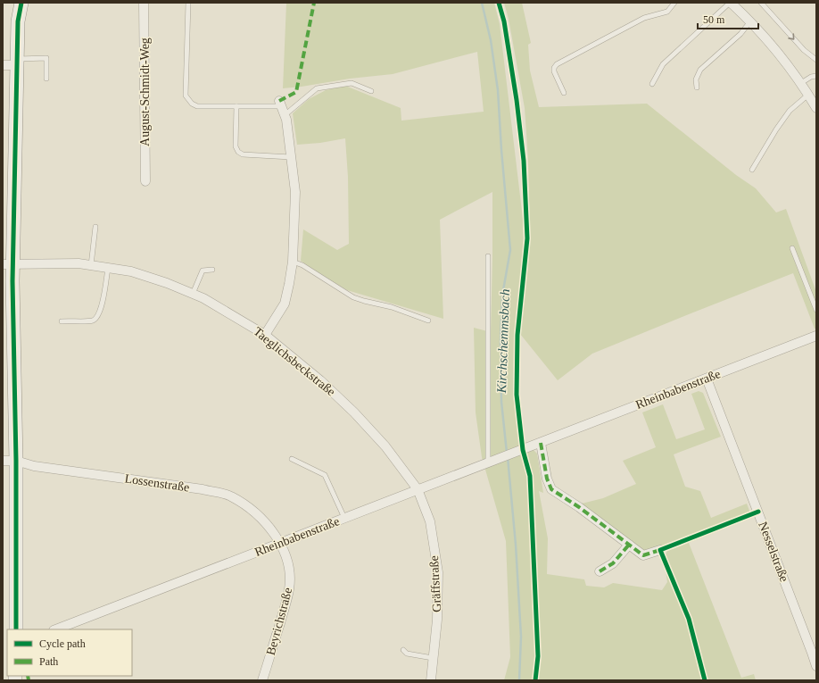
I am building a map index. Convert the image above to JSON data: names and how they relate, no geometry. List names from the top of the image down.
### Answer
{
  "streets": {
    "street": [
      "August-Schmidt-Weg",
      "Taeglichsbeckstraße",
      "Rheinbabenstraße",
      "Lossenstraße",
      "Nesselstraße",
      "Gräffstraße",
      "Beyrichstraße"
    ]
  },
  "crossings": [
    ["Taeglichsbeckstraße", "Rheinbabenstraße"],
    ["Taeglichsbeckstraße", "Gräffstraße"],
    ["Rheinbabenstraße", "Lossenstraße"],
    ["Rheinbabenstraße", "Nesselstraße"],
    ["Rheinbabenstraße", "Gräffstraße"],
    ["Rheinbabenstraße", "Beyrichstraße"],
    ["Lossenstraße", "Beyrichstraße"]
  ],
  "water": ["Kirchschemmsbach"],
  "legend": ["Cycle path", "Path"],
  "scale_bar": "50 m"
}
